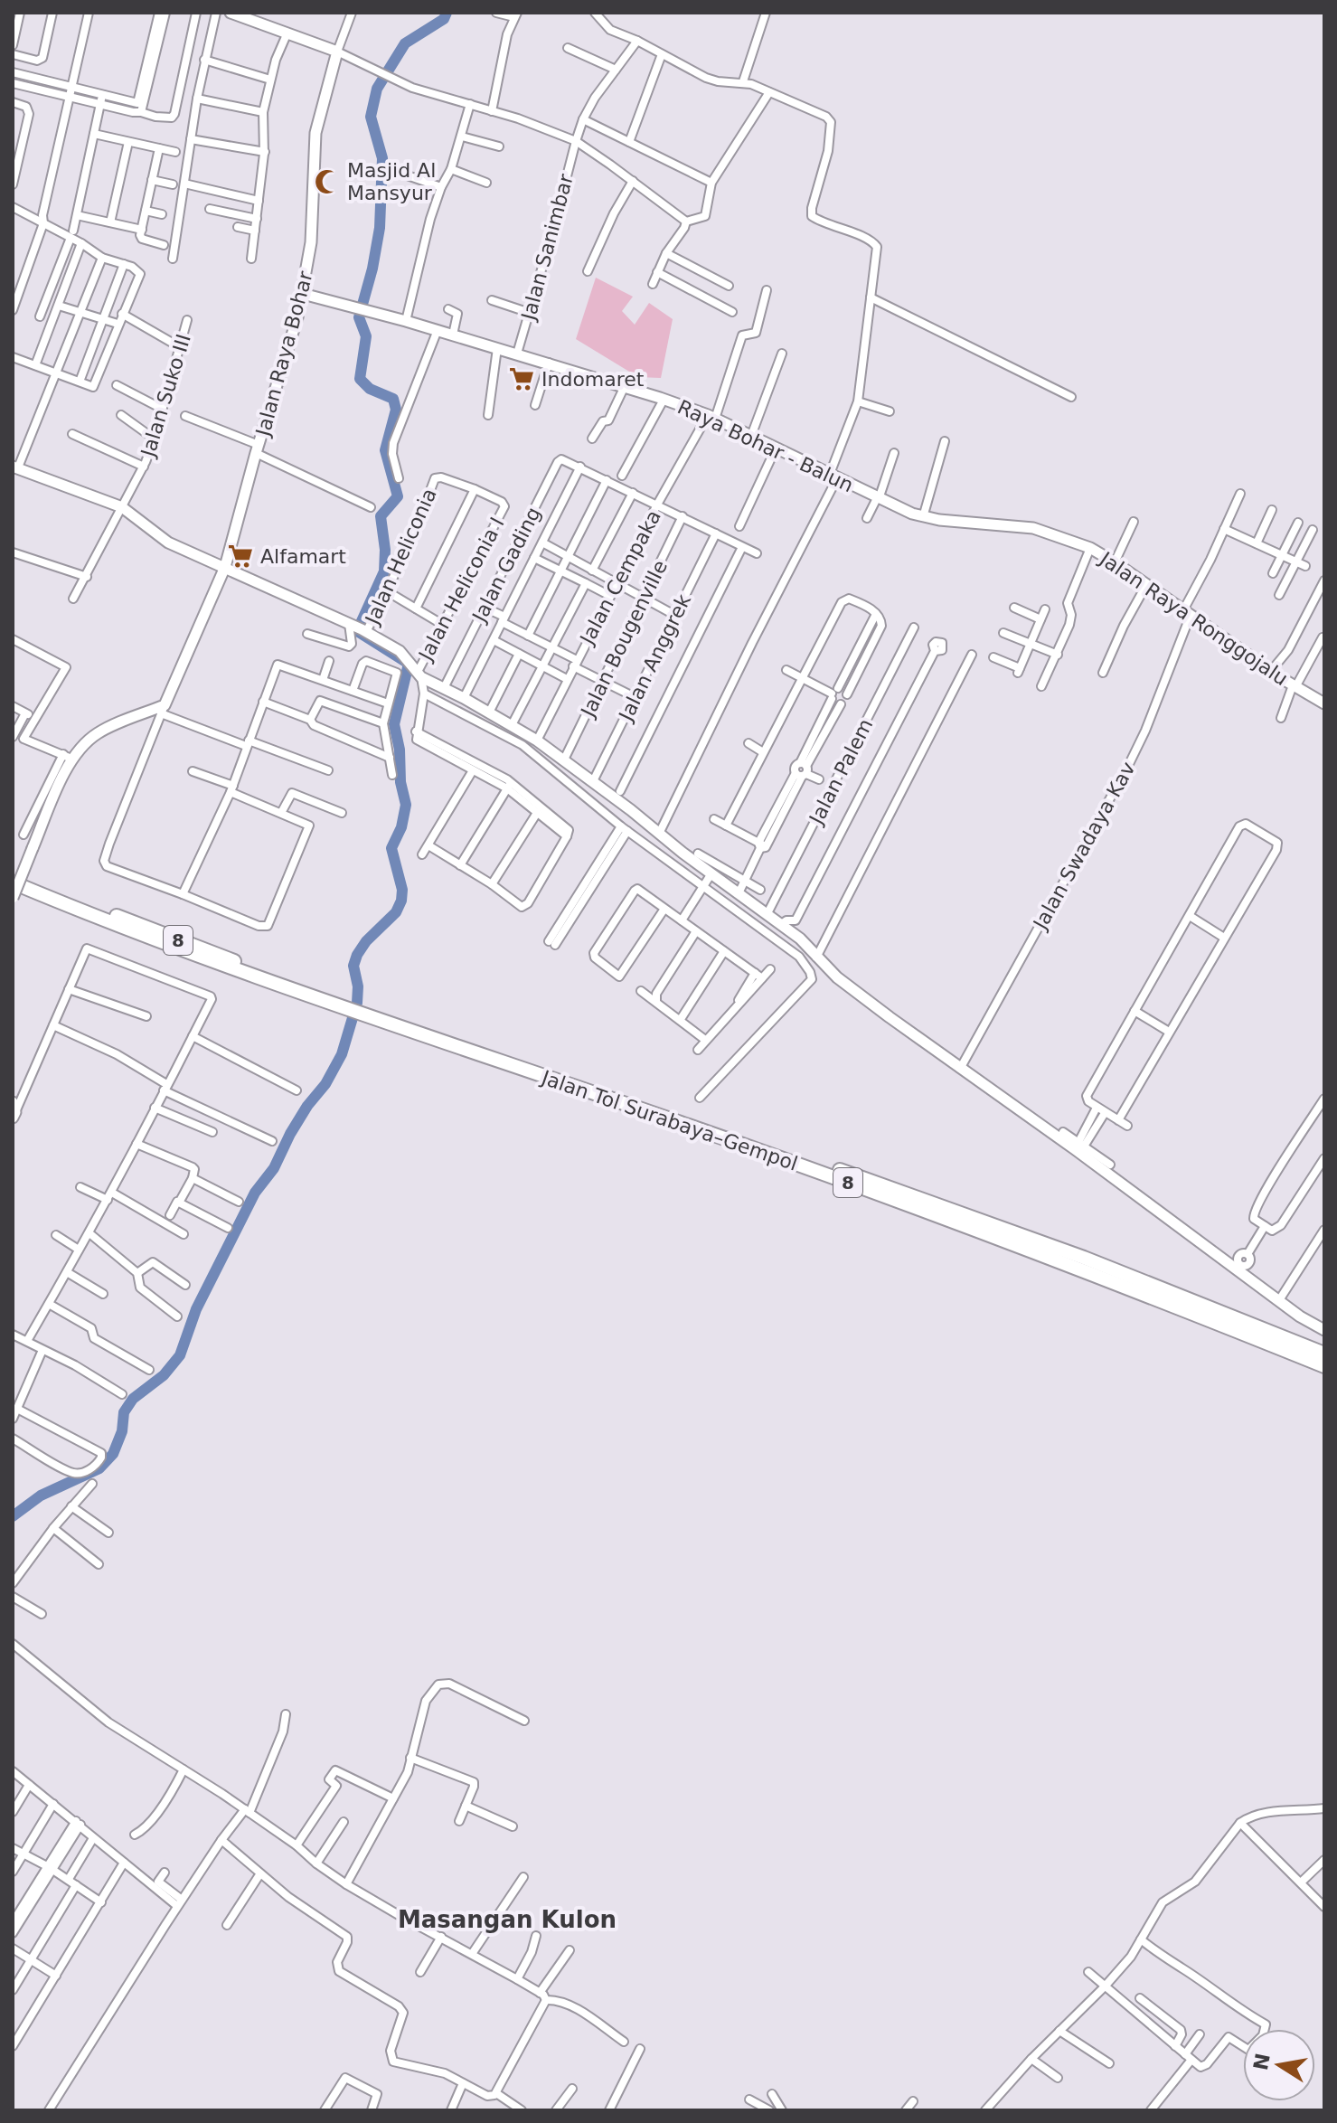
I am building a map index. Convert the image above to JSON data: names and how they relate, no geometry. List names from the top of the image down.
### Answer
{
  "streets": {
    "highway": ["8", "Jalan Tol Surabaya–Gempol"],
    "street": [
      "Jalan Sanimbar",
      "Jalan Raya Bohar",
      "Jalan Suko III",
      "Raya Bohar - Balun",
      "Jalan Heliconia",
      "Jalan Gading",
      "Jalan Cempaka",
      "Jalan Heliconia I",
      "Jalan Raya Ronggojalu",
      "Jalan Bougenville",
      "Jalan Anggrek",
      "Jalan Palem",
      "Jalan Swadaya Kav"
    ]
  },
  "crossings": [
    ["Jalan Sanimbar", "Raya Bohar - Balun"],
    ["Jalan Raya Bohar", "Raya Bohar - Balun"],
    ["Raya Bohar - Balun", "Jalan Cempaka"],
    ["Raya Bohar - Balun", "Jalan Raya Ronggojalu"],
    ["Jalan Heliconia", "Jalan Heliconia I"],
    ["Jalan Raya Ronggojalu", "Jalan Swadaya Kav"]
  ],
  "districts": ["Masangan Kulon"],
  "places": {
    "mosque": ["Masjid Al Mansyur"],
    "supermarket": ["Indomaret", "Alfamart"]
  },
  "north": "left"
}
